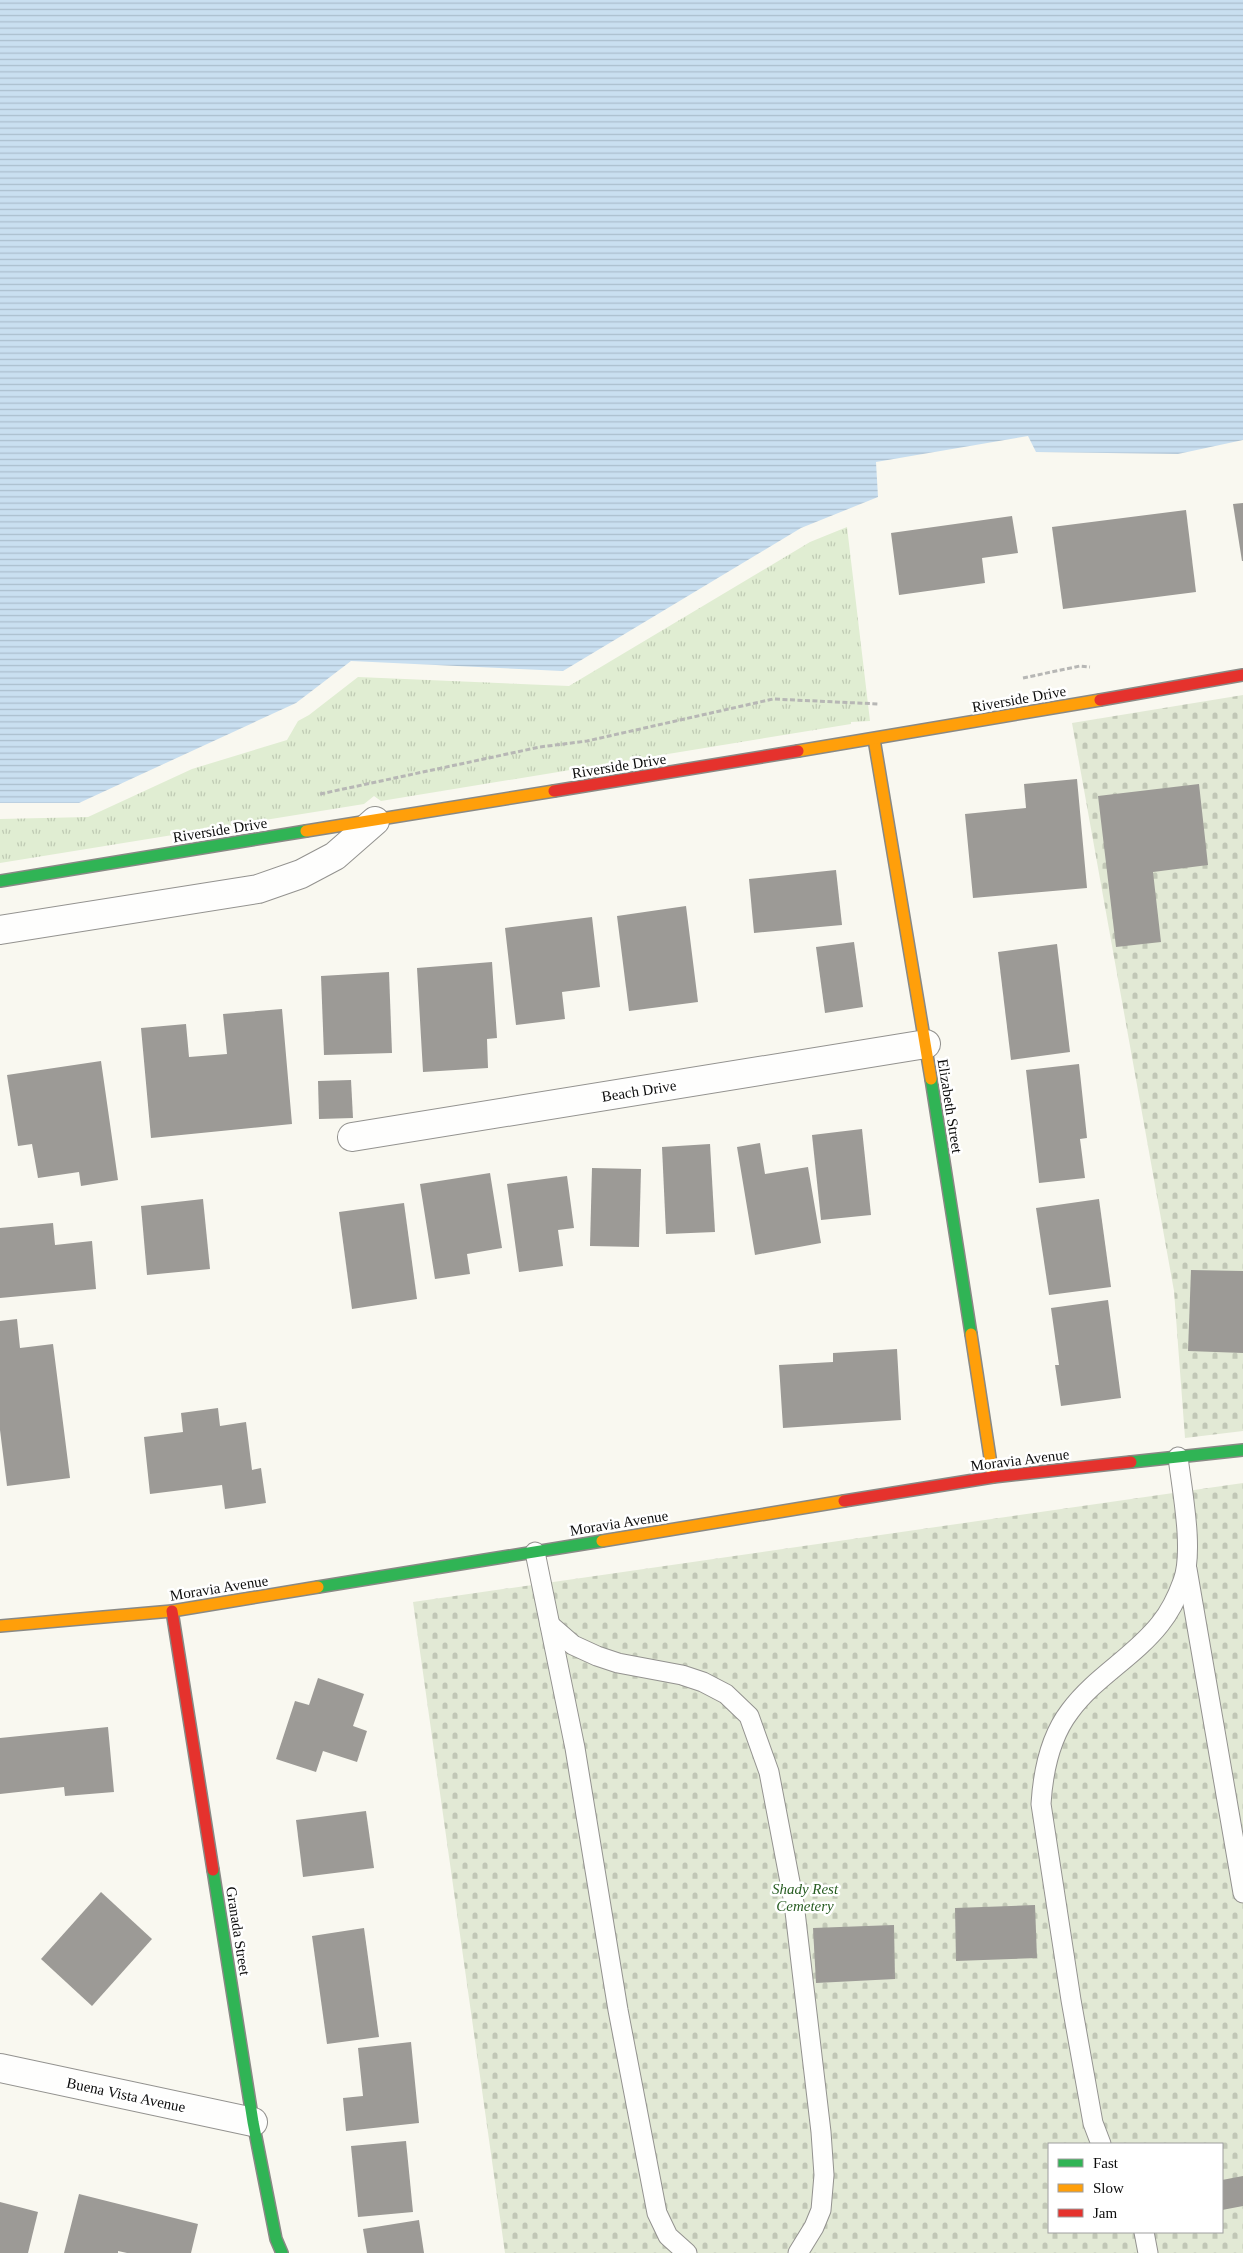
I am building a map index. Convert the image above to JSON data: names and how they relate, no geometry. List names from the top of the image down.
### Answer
{
  "streets": {
    "street": [
      "Riverside Drive",
      "Beach Drive",
      "Elizabeth Street",
      "Moravia Avenue",
      "Granada Street",
      "Buena Vista Avenue"
    ]
  },
  "crossings": [
    ["Riverside Drive", "Elizabeth Street"],
    ["Beach Drive", "Elizabeth Street"],
    ["Elizabeth Street", "Moravia Avenue"],
    ["Moravia Avenue", "Granada Street"],
    ["Granada Street", "Buena Vista Avenue"]
  ],
  "parks": ["Shady Rest Cemetery"],
  "legend": ["Fast", "Slow", "Jam"]
}
